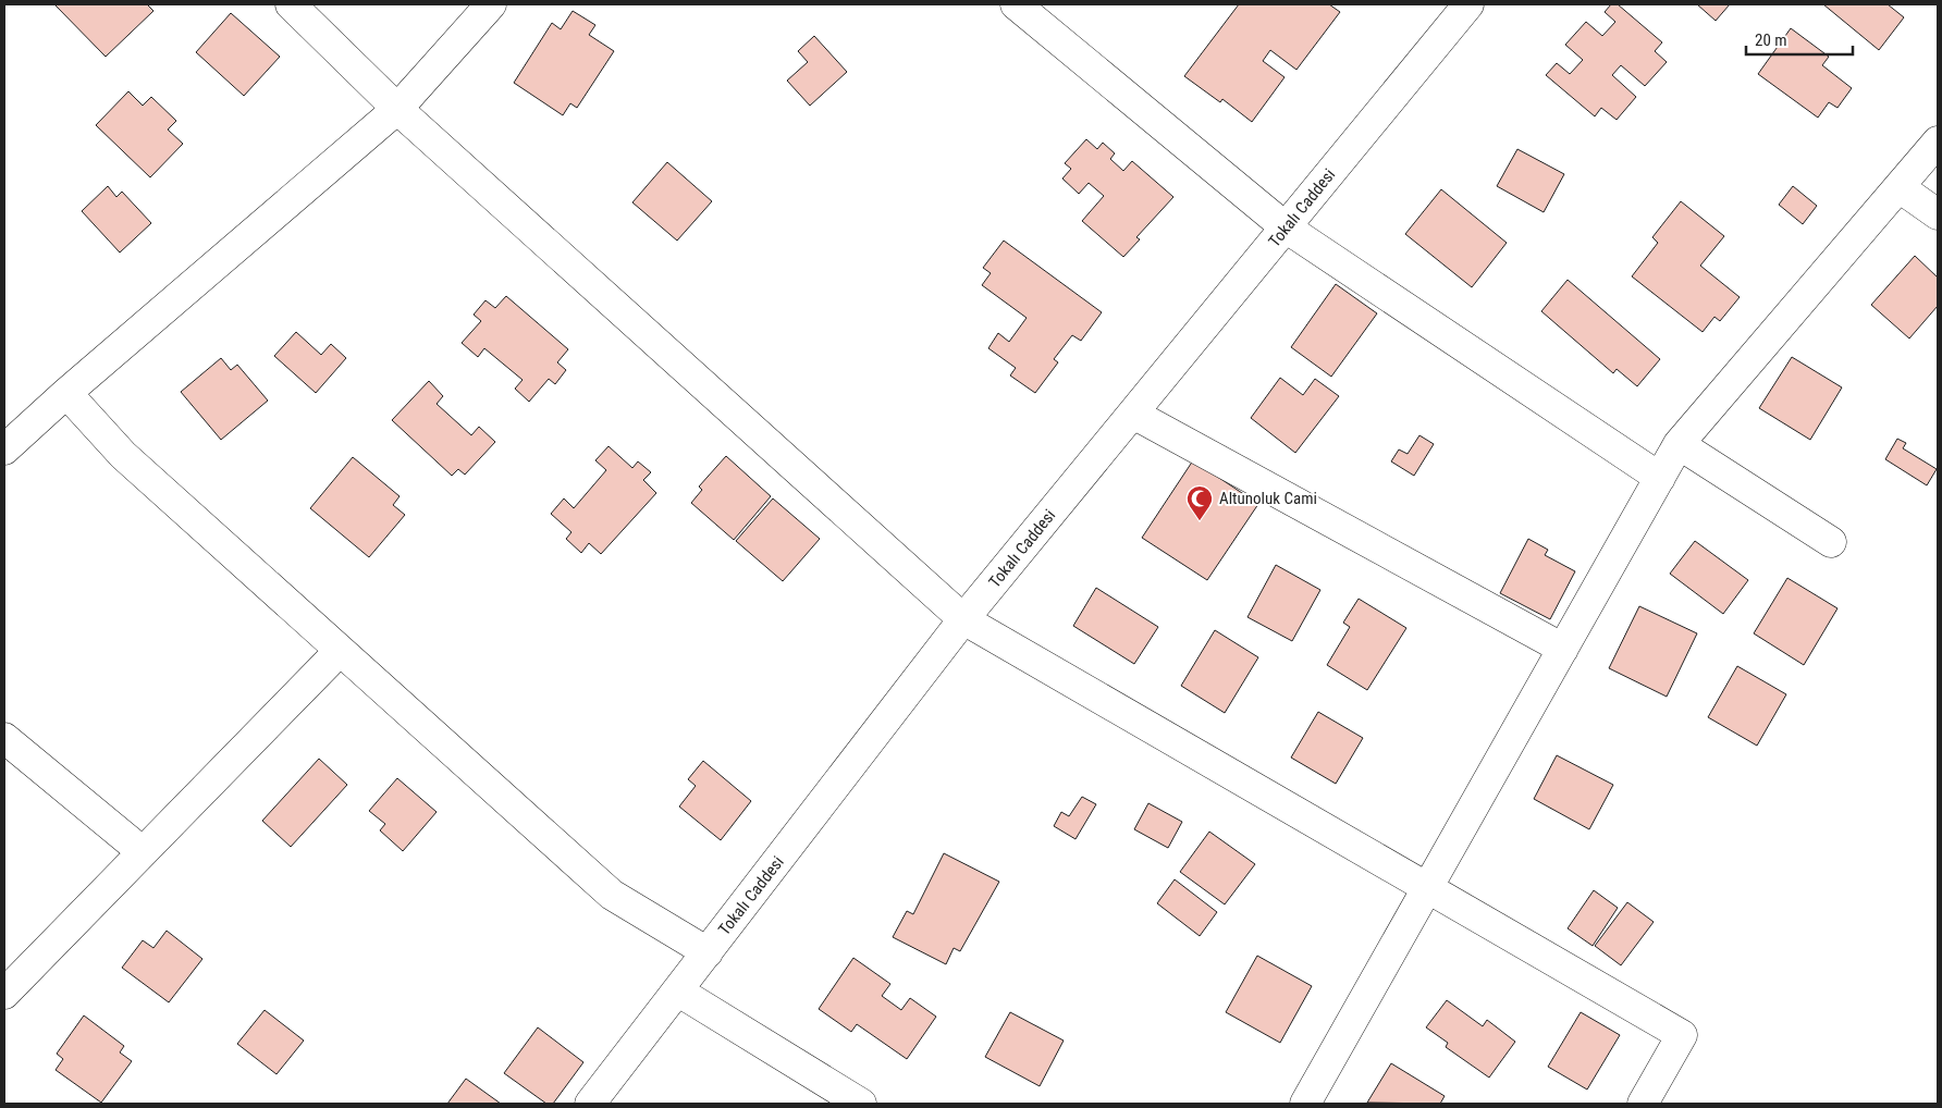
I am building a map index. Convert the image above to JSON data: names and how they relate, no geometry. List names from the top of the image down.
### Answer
{
  "streets": {
    "street": ["Tokalı Caddesi"]
  },
  "places": {
    "mosque": ["Altunoluk Cami"]
  },
  "scale_bar": "20 m"
}
